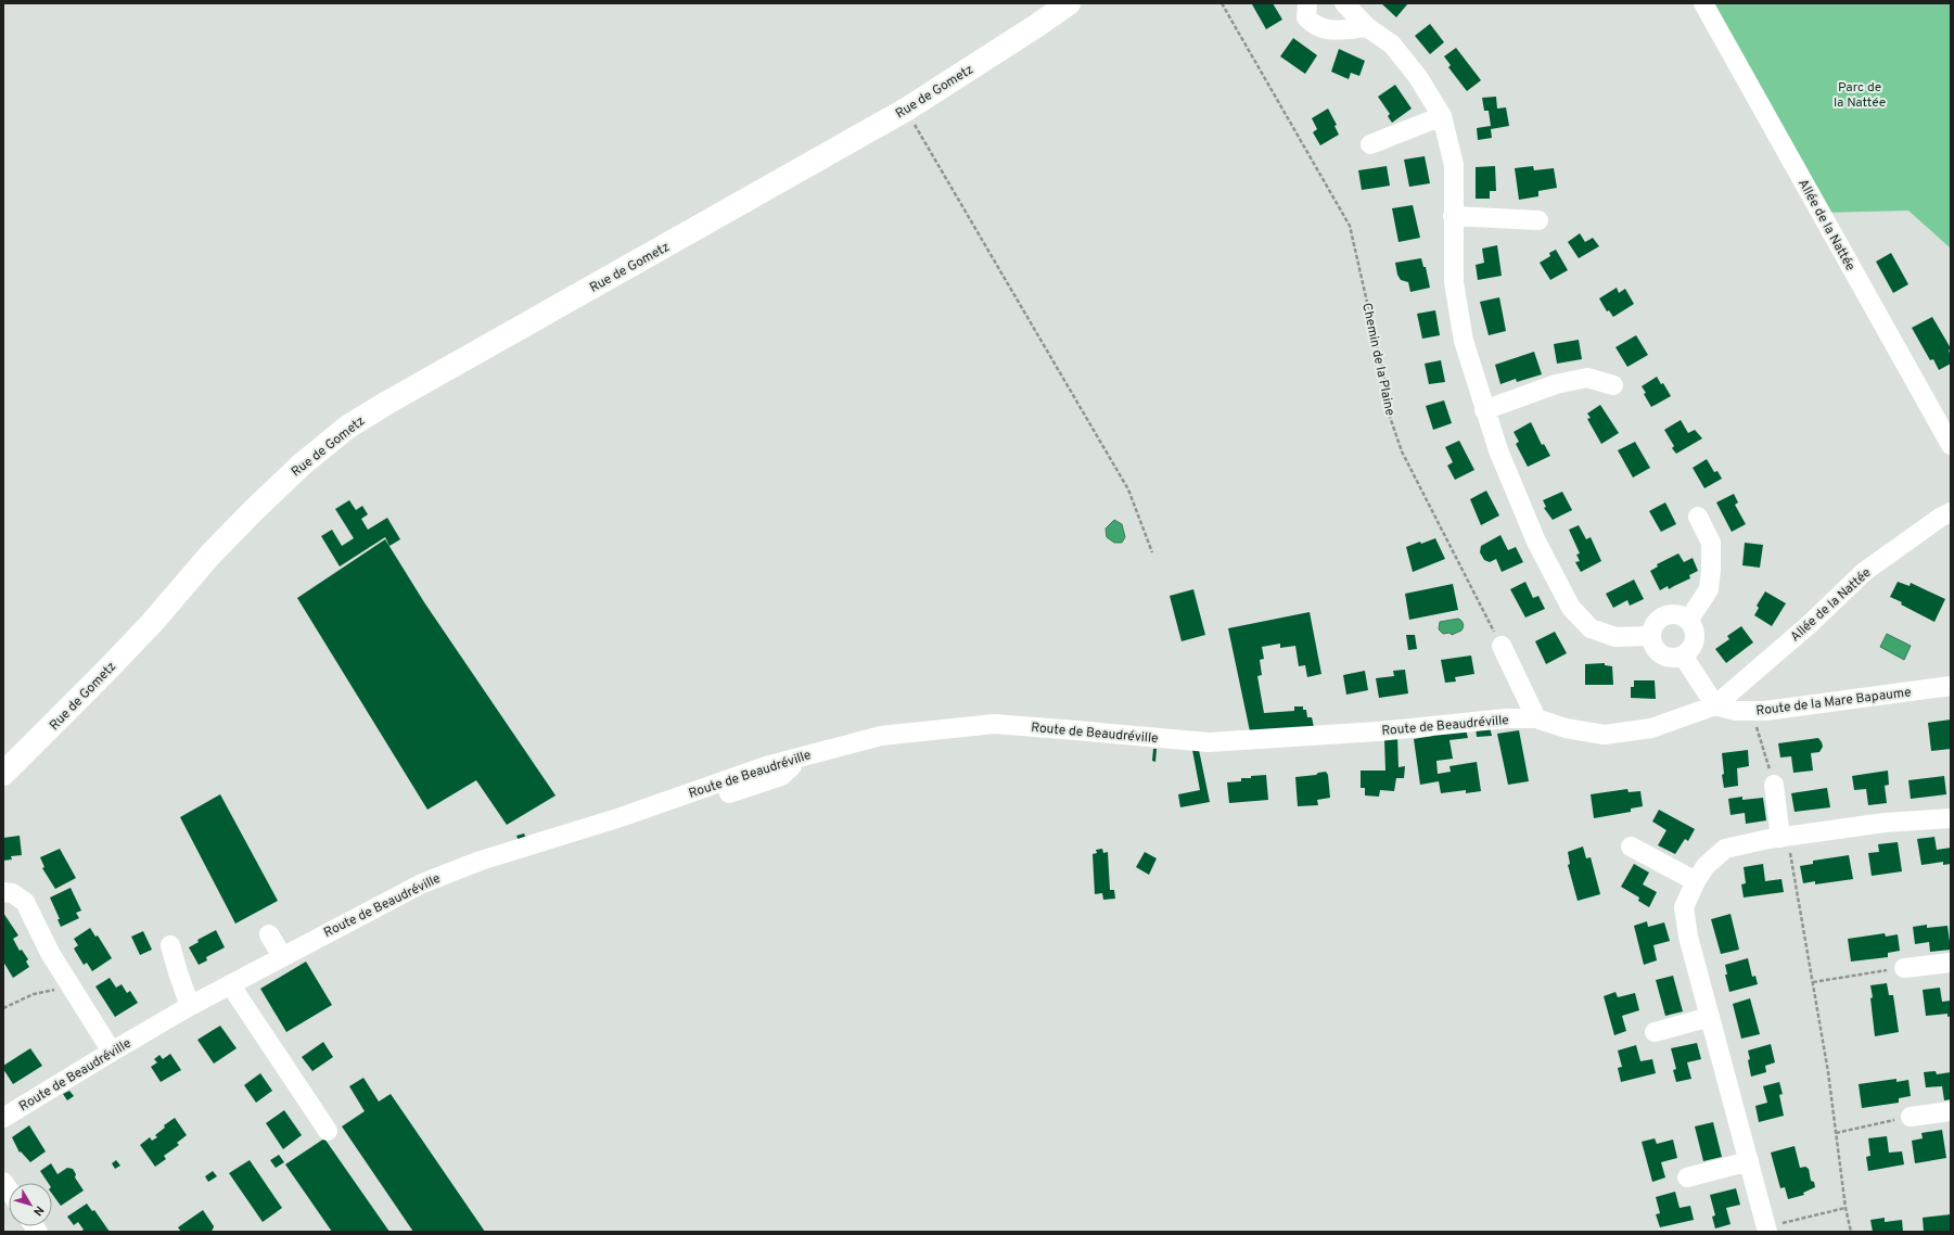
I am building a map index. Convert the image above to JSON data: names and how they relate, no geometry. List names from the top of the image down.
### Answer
{
  "streets": {
    "main road": ["Rue de Gometz"],
    "street": ["Allée de la Nattée", "Route de la Mare Bapaume", "Route de Beaudréville"],
    "path": ["Chemin de la Plaine"]
  },
  "crossings": [
    ["Allée de la Nattée", "Route de la Mare Bapaume"],
    ["Allée de la Nattée", "Route de Beaudréville"],
    ["Route de la Mare Bapaume", "Route de Beaudréville"]
  ],
  "parks": ["Parc de la Nattée"],
  "north": "bottom right"
}
